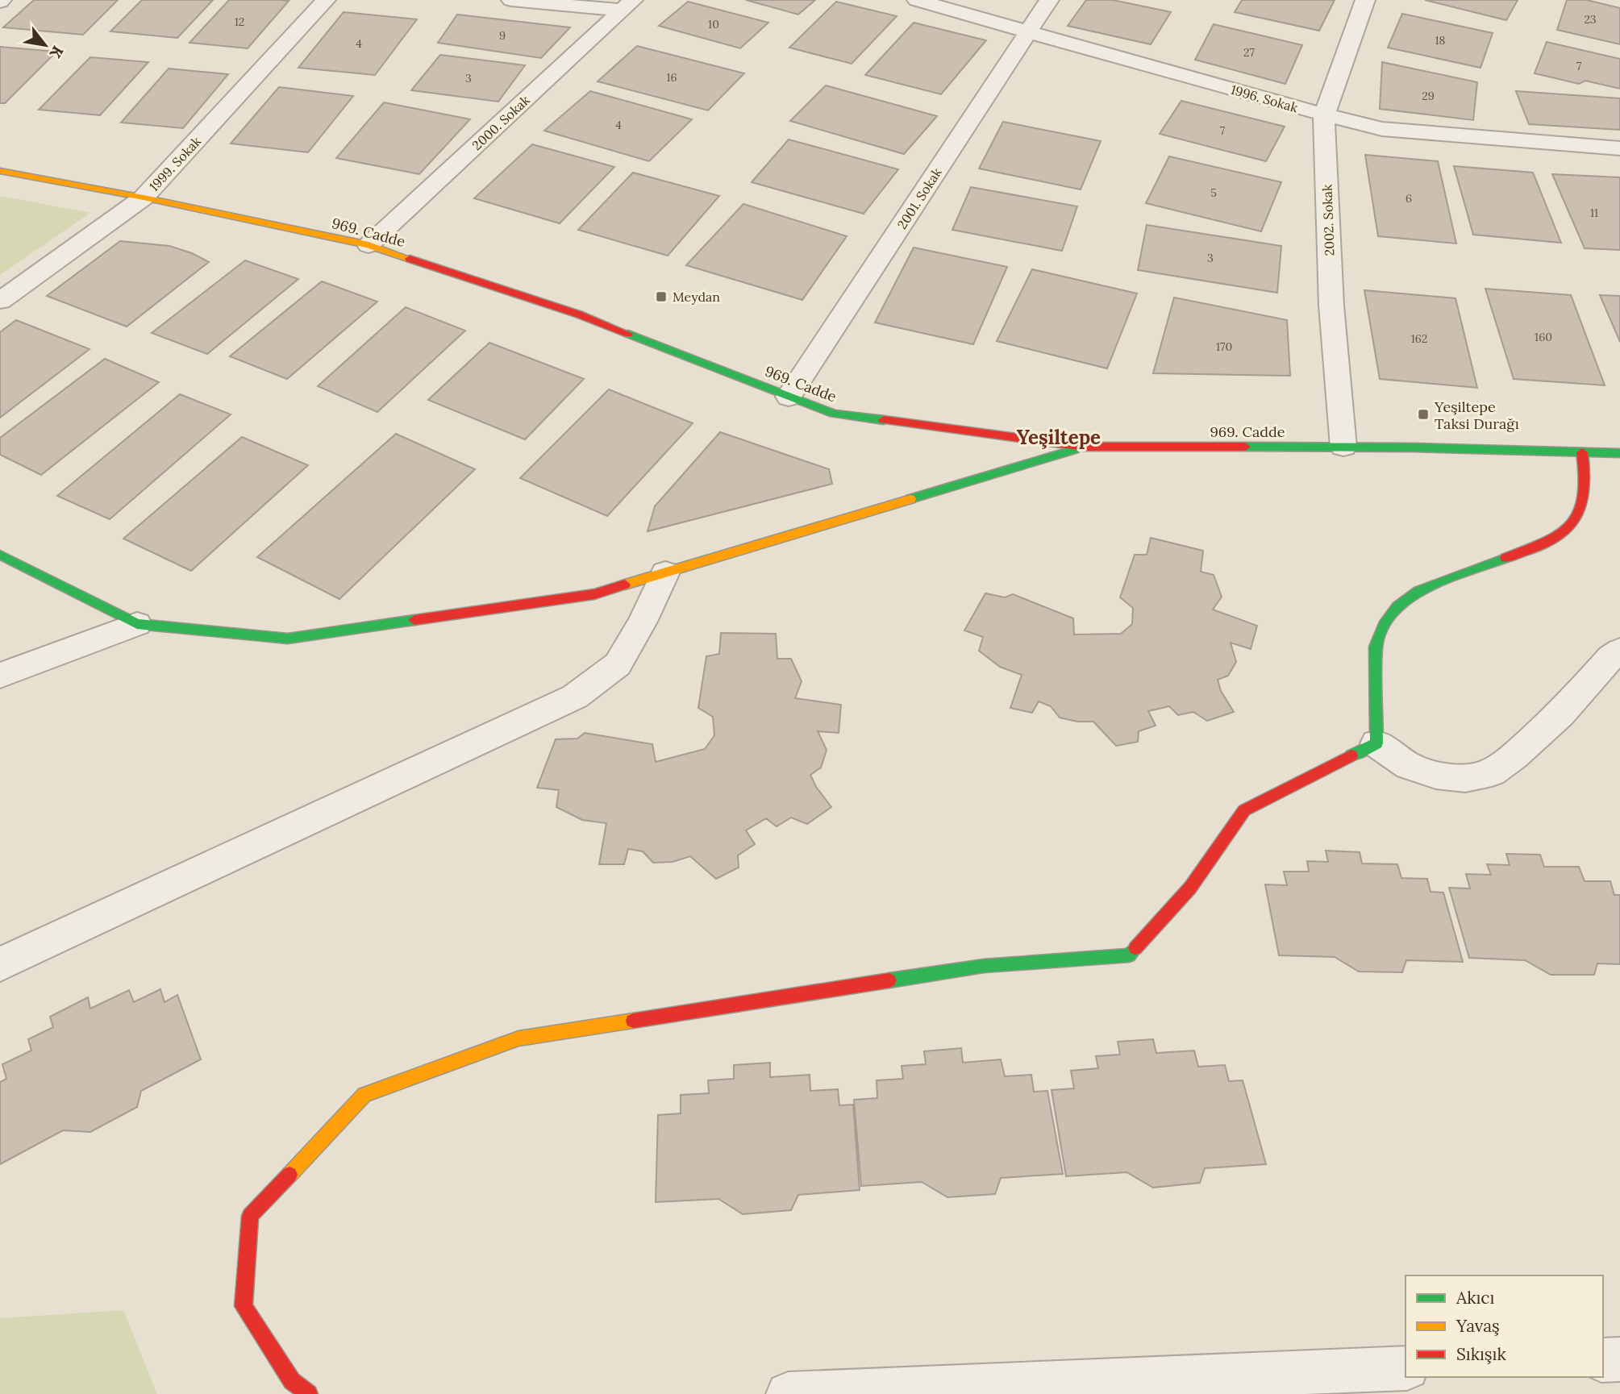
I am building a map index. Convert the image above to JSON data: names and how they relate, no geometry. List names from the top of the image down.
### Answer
{
  "streets": {
    "street": [
      "1996. Sokak",
      "2000. Sokak",
      "1999. Sokak",
      "2001. Sokak",
      "2002. Sokak",
      "969. Cadde"
    ]
  },
  "crossings": [
    ["1996. Sokak", "2001. Sokak"],
    ["1996. Sokak", "2002. Sokak"],
    ["2000. Sokak", "969. Cadde"],
    ["1999. Sokak", "969. Cadde"],
    ["2001. Sokak", "969. Cadde"],
    ["2002. Sokak", "969. Cadde"]
  ],
  "districts": ["Yeşiltepe"],
  "places": {
    "transit": ["Meydan", "Yeşiltepe Taksi Durağı"]
  },
  "house_numbers": [
    "23",
    "12",
    "10",
    "9",
    "18",
    "4",
    "27",
    "7",
    "16",
    "3",
    "29",
    "4",
    "7",
    "5",
    "6",
    "11",
    "3",
    "160",
    "162",
    "170"
  ],
  "legend": ["Akıcı", "Yavaş", "Sıkışık"],
  "north": "bottom right"
}
